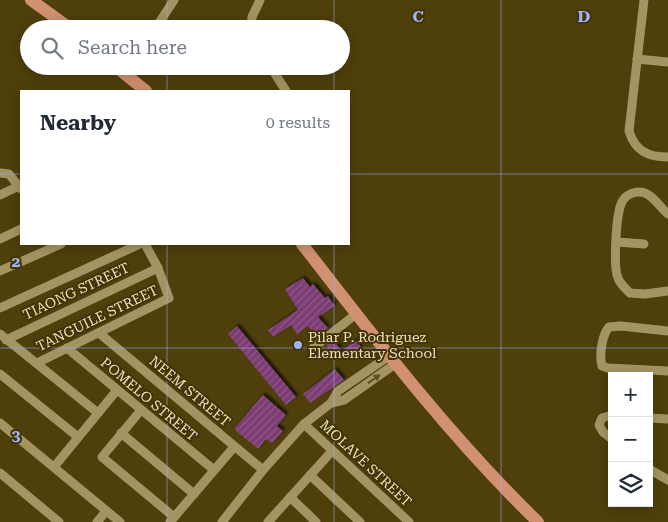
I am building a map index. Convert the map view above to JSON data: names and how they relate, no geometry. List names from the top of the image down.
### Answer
{
  "streets": {
    "street": [
      "TIAONG STREET",
      "TANGUILE STREET",
      "NEEM STREET",
      "POMELO STREET",
      "MOLAVE STREET"
    ]
  },
  "crossings": [
    ["TIAONG STREET", "TANGUILE STREET"],
    ["TANGUILE STREET", "NEEM STREET"],
    ["TANGUILE STREET", "POMELO STREET"]
  ],
  "places": ["Pilar P. Rodriguez Elementary School"],
  "page": {
    "search": "Search here",
    "heading": ["Nearby", "0 results"],
    "map_buttons": ["+", "−"]
  },
  "grid": {
    "columns": ["C", "D"],
    "rows": ["2", "3"]
  }
}
